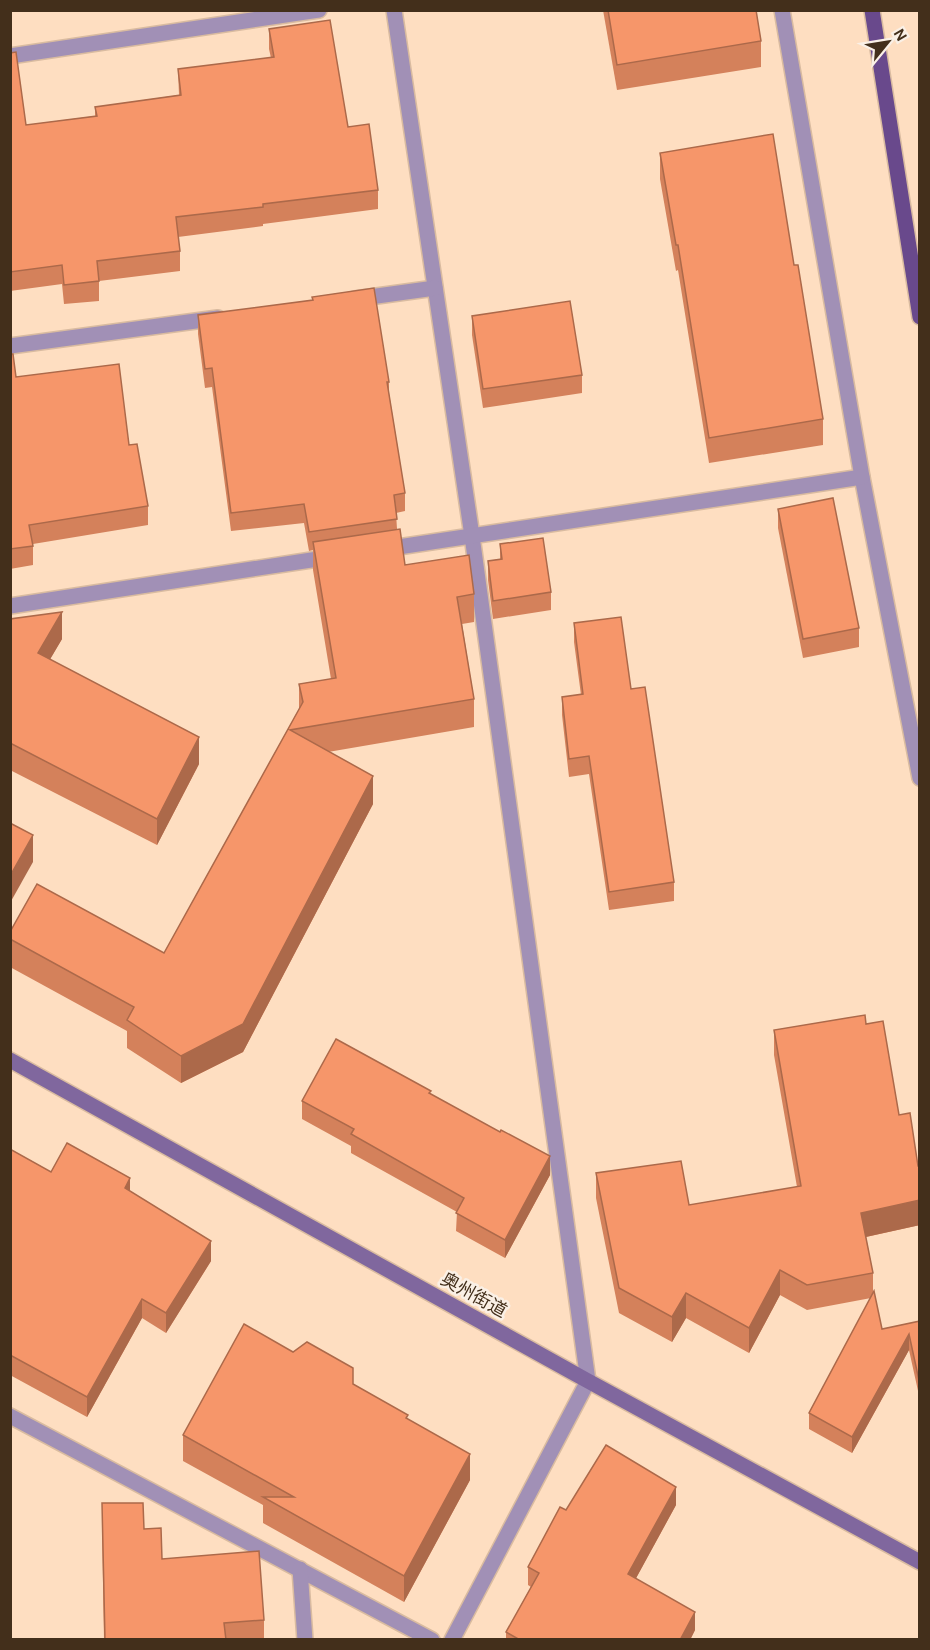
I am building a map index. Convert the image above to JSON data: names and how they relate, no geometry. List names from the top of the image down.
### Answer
{
  "streets": {
    "street": ["奥州街道"]
  },
  "north": "top right"
}
